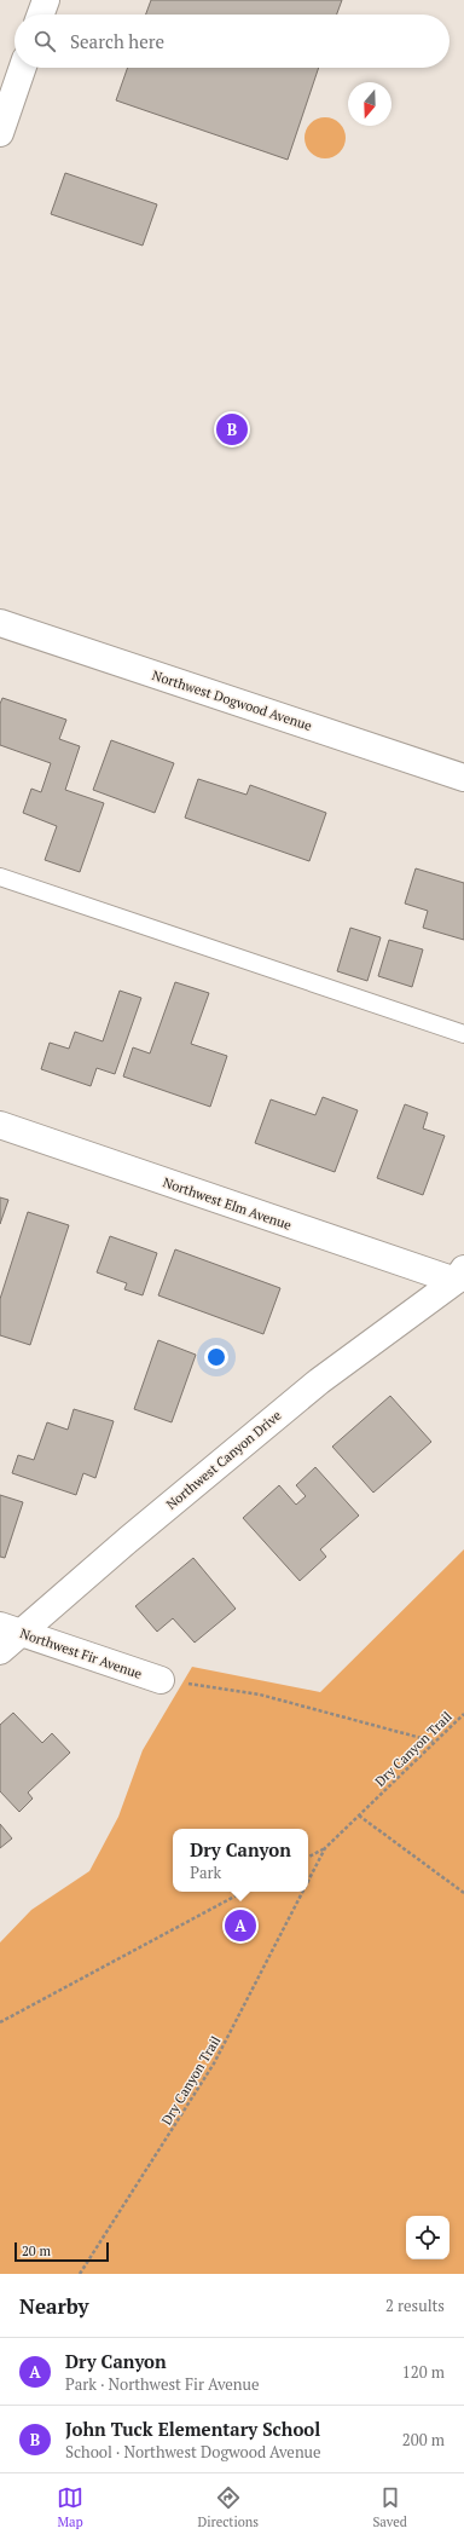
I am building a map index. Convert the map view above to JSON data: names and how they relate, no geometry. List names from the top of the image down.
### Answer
{
  "streets": {
    "street": [
      "Northwest Dogwood Avenue",
      "Northwest Elm Avenue",
      "Northwest Canyon Drive",
      "Northwest Fir Avenue"
    ],
    "path": ["Dry Canyon Trail"]
  },
  "crossings": [
    ["Northwest Elm Avenue", "Northwest Canyon Drive"],
    ["Northwest Canyon Drive", "Northwest Fir Avenue"]
  ],
  "scale_bar": "20 m",
  "north": "bottom",
  "page": {
    "search": "Search here",
    "pins": ["B", "A"],
    "popup": ["Dry Canyon", "Park"],
    "scale": "20 m",
    "heading": ["Nearby", "2 results"],
    "list": [
      {
        "mark": "A",
        "name": "Dry Canyon",
        "note": "Park · Northwest Fir Avenue",
        "value": "120 m"
      },
      {
        "mark": "B",
        "name": "John Tuck Elementary School",
        "note": "School · Northwest Dogwood Avenue",
        "value": "200 m"
      }
    ],
    "nav": ["Map", "Directions", "Saved"]
  }
}
